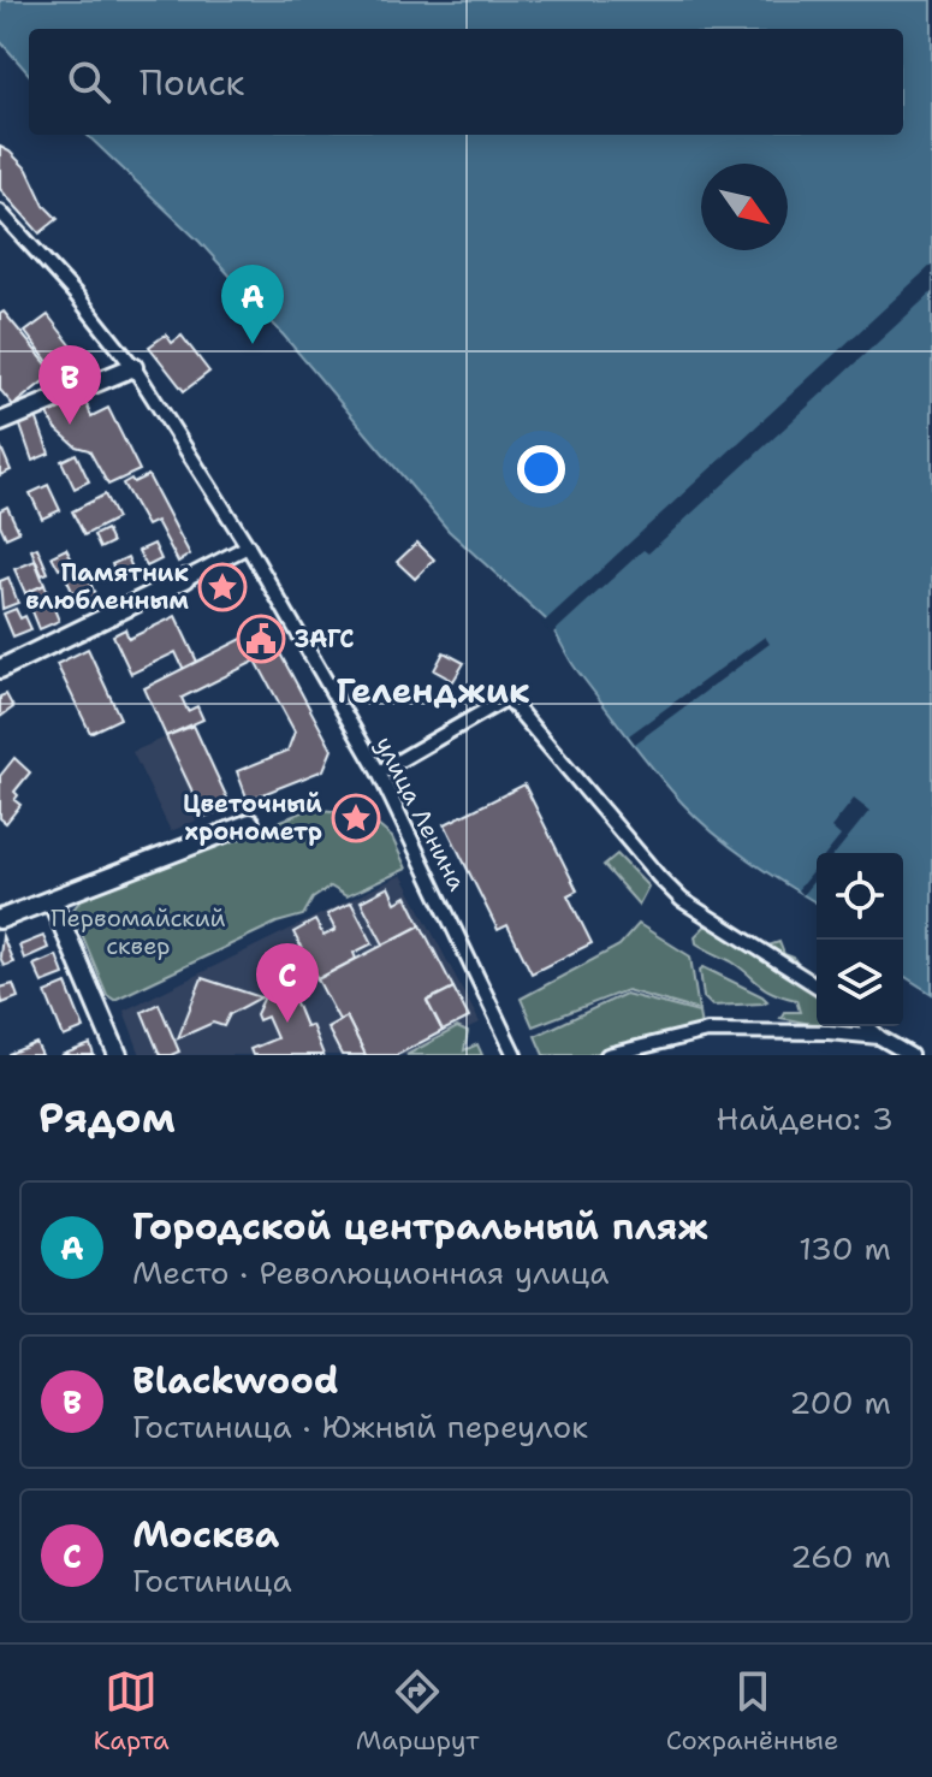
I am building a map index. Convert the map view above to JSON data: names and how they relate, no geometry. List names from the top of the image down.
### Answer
{
  "streets": {
    "street": ["улица Ленина"]
  },
  "districts": ["Геленджик"],
  "parks": ["Первомайский сквер"],
  "places": {
    "place": ["Памятник влюбленным", "Цветочный хронометр"],
    "public building": ["ЗАГС"]
  },
  "north": "bottom right",
  "page": {
    "search": "Поиск",
    "pins": ["A", "B", "C"],
    "heading": ["Рядом", "Найдено: 3"],
    "list": [
      {
        "mark": "A",
        "name": "Городской центральный пляж",
        "note": "Место · Революционная улица",
        "value": "130 m"
      },
      {
        "mark": "B",
        "name": "Blackwood",
        "note": "Гостиница · Южный переулок",
        "value": "200 m"
      },
      {
        "mark": "C",
        "name": "Москва",
        "note": "Гостиница",
        "value": "260 m"
      }
    ],
    "nav": ["Карта", "Маршрут", "Сохранённые"]
  }
}
